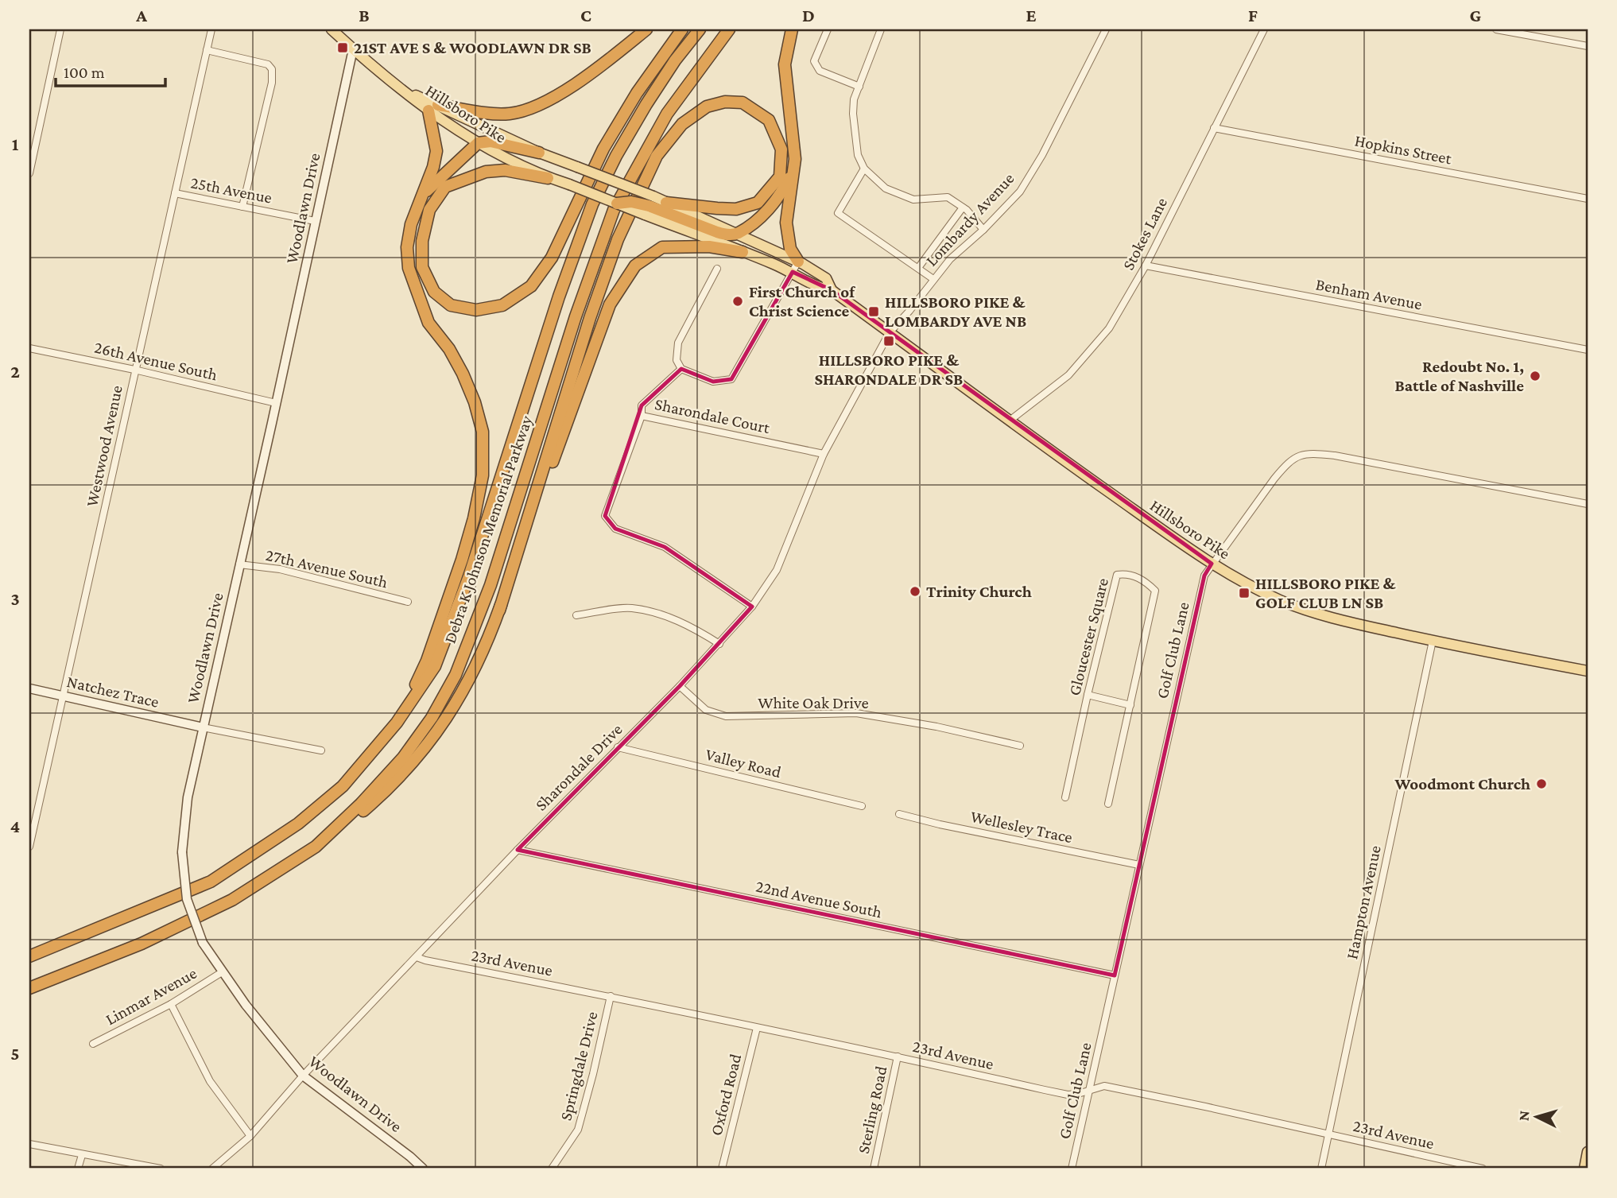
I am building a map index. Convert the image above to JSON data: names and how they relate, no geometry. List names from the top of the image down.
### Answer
{
  "streets": {
    "highway": ["Debra K Johnson Memorial Parkway"],
    "main road": ["Hillsboro Pike", "Woodlawn Drive", "Natchez Trace"],
    "street": [
      "Hopkins Street",
      "25th Avenue",
      "Lombardy Avenue",
      "Stokes Lane",
      "Benham Avenue",
      "26th Avenue South",
      "Sharondale Court",
      "Westwood Avenue",
      "27th Avenue South",
      "Gloucester Square",
      "Golf Club Lane",
      "White Oak Drive",
      "Valley Road",
      "Sharondale Drive",
      "Wellesley Trace",
      "22nd Avenue South",
      "Hampton Avenue",
      "23rd Avenue",
      "Linmar Avenue",
      "Springdale Drive",
      "Oxford Road",
      "Sterling Road"
    ]
  },
  "crossings": [
    ["Hillsboro Pike", "Woodlawn Drive"],
    ["Hillsboro Pike", "Lombardy Avenue"],
    ["Hillsboro Pike", "Stokes Lane"],
    ["Hillsboro Pike", "Golf Club Lane"],
    ["Hillsboro Pike", "Sharondale Drive"],
    ["Hillsboro Pike", "Hampton Avenue"],
    ["Hopkins Street", "Stokes Lane"],
    ["25th Avenue", "Woodlawn Drive"],
    ["25th Avenue", "Westwood Avenue"],
    ["Woodlawn Drive", "26th Avenue South"],
    ["Woodlawn Drive", "27th Avenue South"],
    ["Woodlawn Drive", "Natchez Trace"],
    ["Woodlawn Drive", "Sharondale Drive"],
    ["Woodlawn Drive", "Linmar Avenue"],
    ["Lombardy Avenue", "Sharondale Drive"],
    ["Stokes Lane", "Benham Avenue"],
    ["26th Avenue South", "Westwood Avenue"],
    ["Sharondale Court", "Sharondale Drive"],
    ["Westwood Avenue", "Natchez Trace"],
    ["Golf Club Lane", "Wellesley Trace"],
    ["Golf Club Lane", "22nd Avenue South"],
    ["Golf Club Lane", "23rd Avenue"],
    ["White Oak Drive", "Sharondale Drive"],
    ["Valley Road", "Sharondale Drive"],
    ["Sharondale Drive", "22nd Avenue South"],
    ["Sharondale Drive", "23rd Avenue"],
    ["Hampton Avenue", "23rd Avenue"],
    ["23rd Avenue", "Springdale Drive"],
    ["23rd Avenue", "Oxford Road"],
    ["23rd Avenue", "Sterling Road"]
  ],
  "places": {
    "transit": [
      "21ST AVE S & WOODLAWN DR SB",
      "HILLSBORO PIKE & LOMBARDY AVE NB",
      "HILLSBORO PIKE & SHARONDALE DR SB",
      "HILLSBORO PIKE & GOLF CLUB LN SB"
    ],
    "other": [
      "First Church of Christ Science",
      "Redoubt No. 1, Battle of Nashville",
      "Trinity Church",
      "Woodmont Church"
    ]
  },
  "scale_bar": "100 m",
  "north": "left",
  "grid": {
    "columns": [
      "A",
      "B",
      "C",
      "D",
      "E",
      "F",
      "G"
    ],
    "rows": [
      "1",
      "2",
      "3",
      "4",
      "5"
    ]
  }
}
